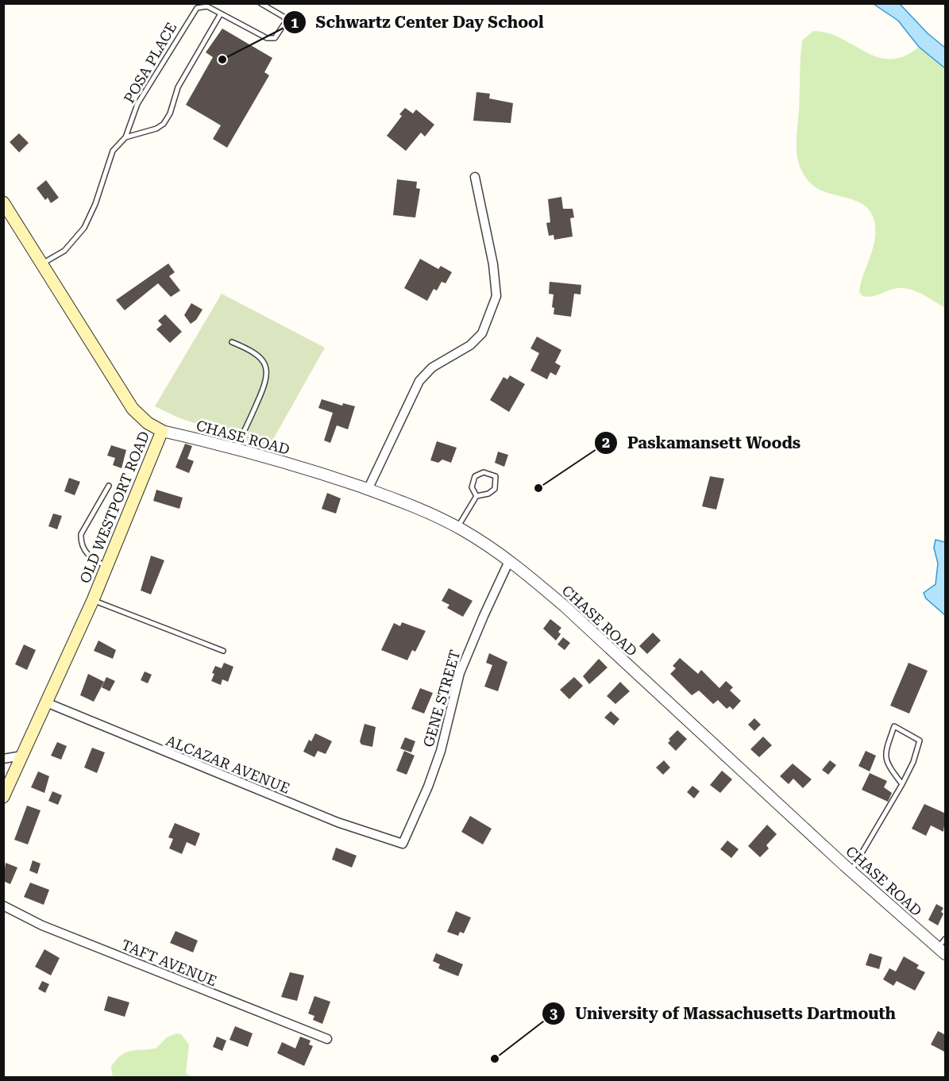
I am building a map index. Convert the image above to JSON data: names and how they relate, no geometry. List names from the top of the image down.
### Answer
{
  "streets": {
    "main road": ["OLD WESTPORT ROAD"],
    "street": [
      "CHASE ROAD",
      "GENE STREET",
      "ALCAZAR AVENUE",
      "TAFT AVENUE"
    ],
    "lane": ["POSA PLACE"]
  },
  "crossings": [
    ["POSA PLACE", "OLD WESTPORT ROAD"],
    ["CHASE ROAD", "OLD WESTPORT ROAD"],
    ["CHASE ROAD", "GENE STREET"],
    ["OLD WESTPORT ROAD", "ALCAZAR AVENUE"],
    ["GENE STREET", "ALCAZAR AVENUE"]
  ],
  "places": ["Schwartz Center Day School", "Paskamansett Woods", "University of Massachusetts Dartmouth"]
}
